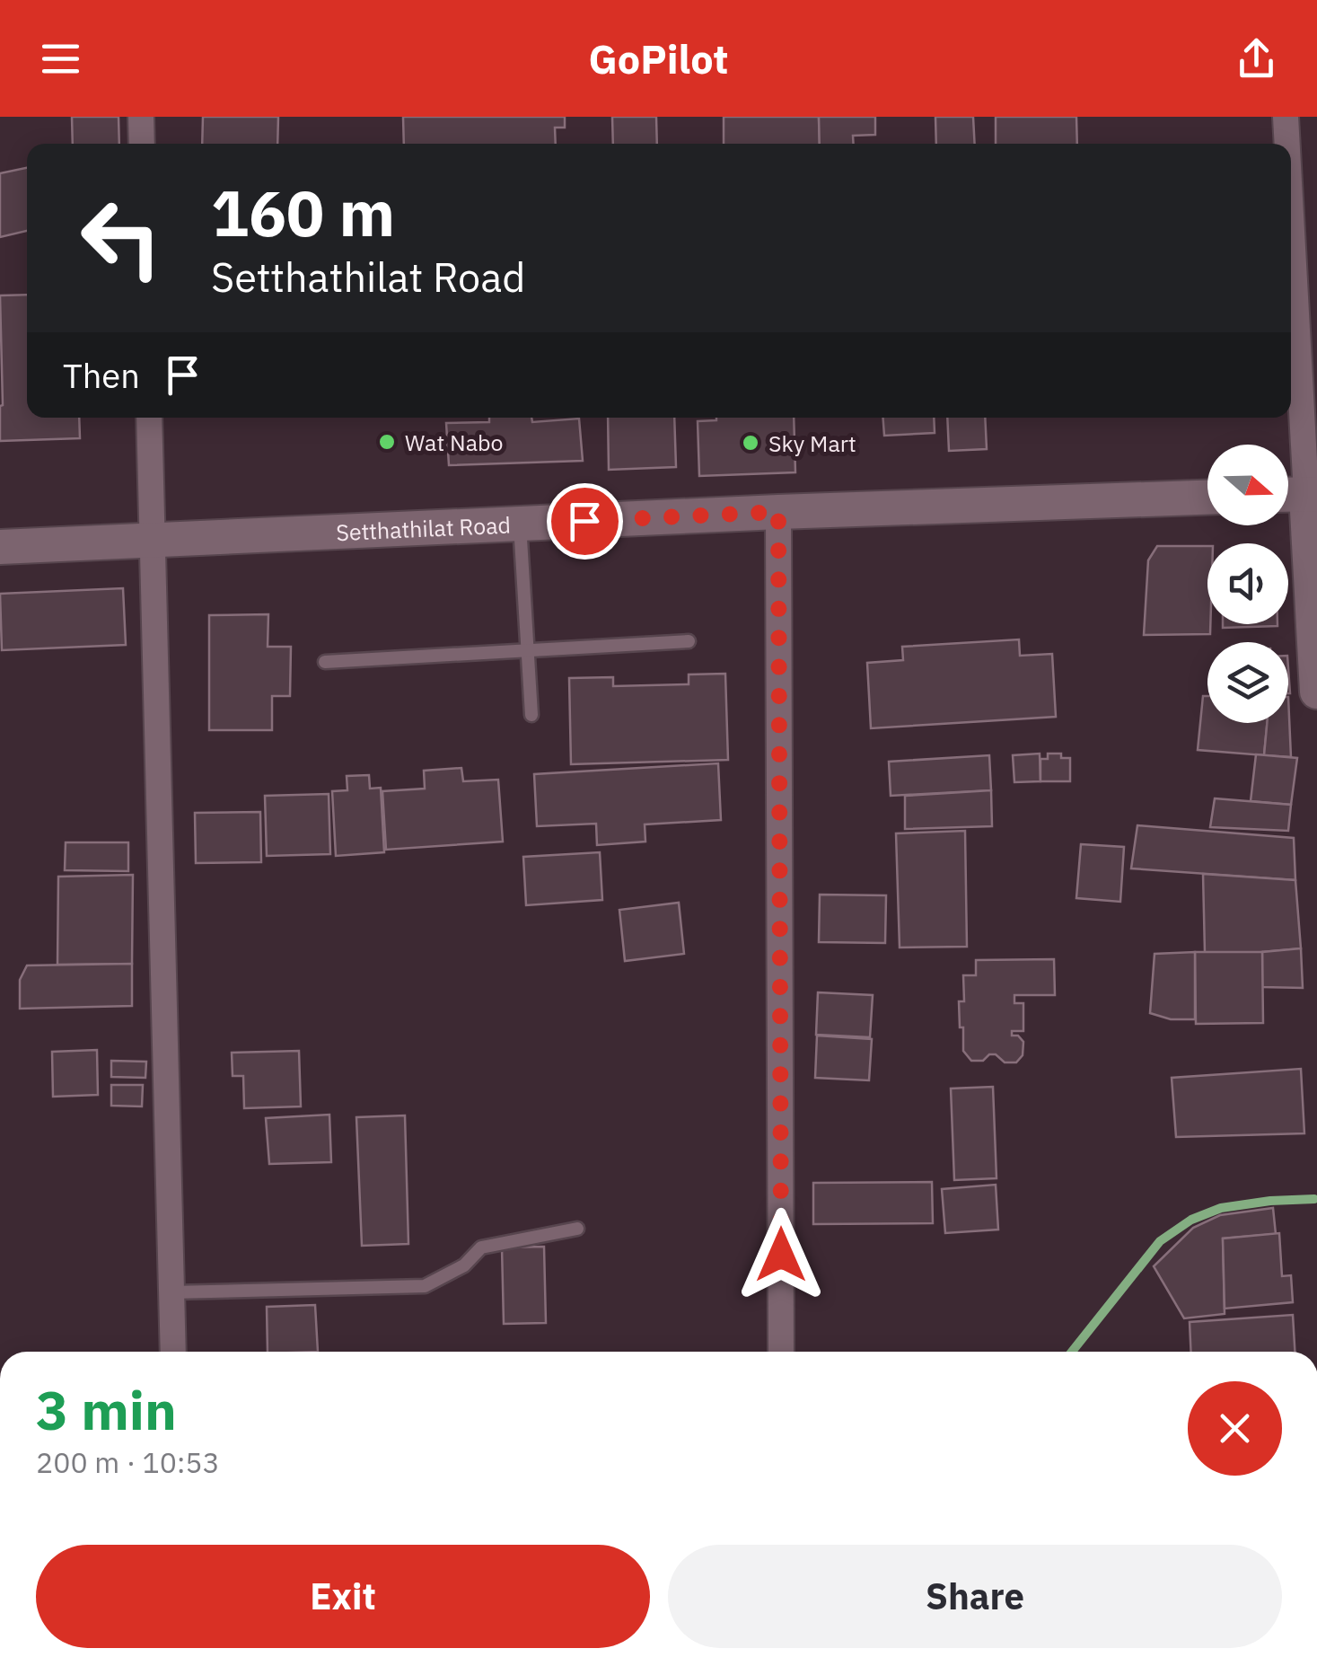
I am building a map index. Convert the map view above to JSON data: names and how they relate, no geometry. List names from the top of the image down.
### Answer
{
  "streets": {
    "street": ["Setthathilat Road"]
  },
  "places": ["Wat Nabo", "Sky Mart"],
  "north": "right",
  "page": {
    "header": "GoPilot",
    "turn": ["160 m", "Setthathilat Road"],
    "then": "Then",
    "heading": ["3 min", "200 m · 10:53"],
    "buttons": ["Exit", "Share"]
  }
}
